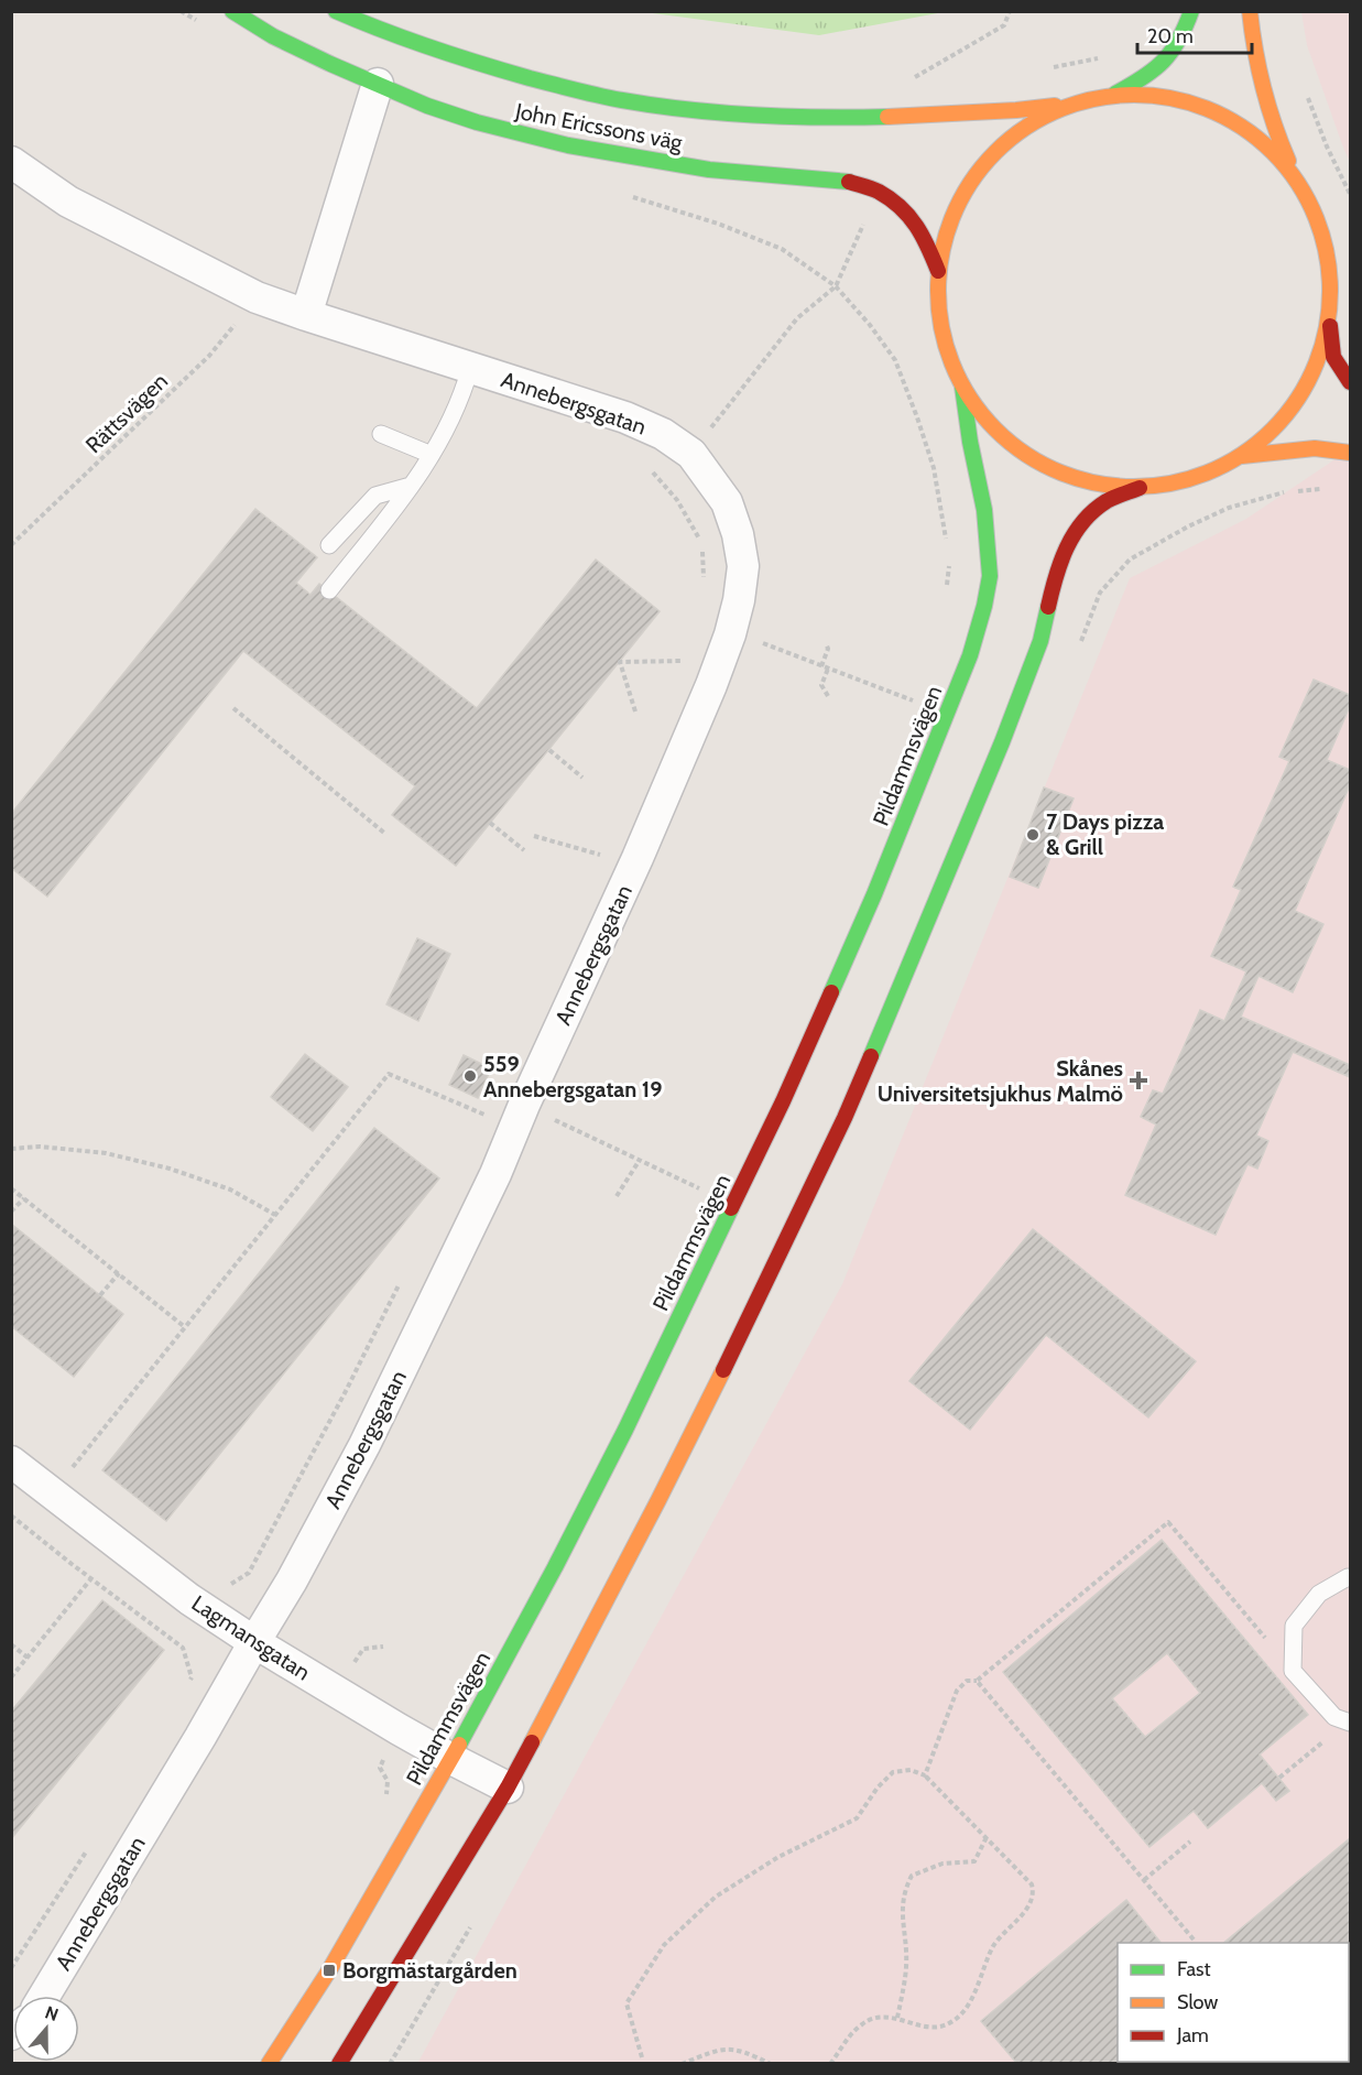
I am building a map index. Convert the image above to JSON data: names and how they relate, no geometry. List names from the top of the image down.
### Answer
{
  "streets": {
    "main road": ["John Ericssons väg", "Pildammsvägen"],
    "street": ["Annebergsgatan", "Lagmansgatan"],
    "path": ["Rättsvägen"]
  },
  "crossings": [
    ["John Ericssons väg", "Pildammsvägen"],
    ["Annebergsgatan", "Rättsvägen"],
    ["Annebergsgatan", "Lagmansgatan"],
    ["Pildammsvägen", "Lagmansgatan"]
  ],
  "places": {
    "other": ["7 Days pizza & Grill", "559 Annebergsgatan 19"],
    "health": ["Skånes Universitetsjukhus Malmö"],
    "transit": ["Borgmästargården"]
  },
  "legend": ["Fast", "Slow", "Jam"],
  "scale_bar": "20 m",
  "north": "top"
}
